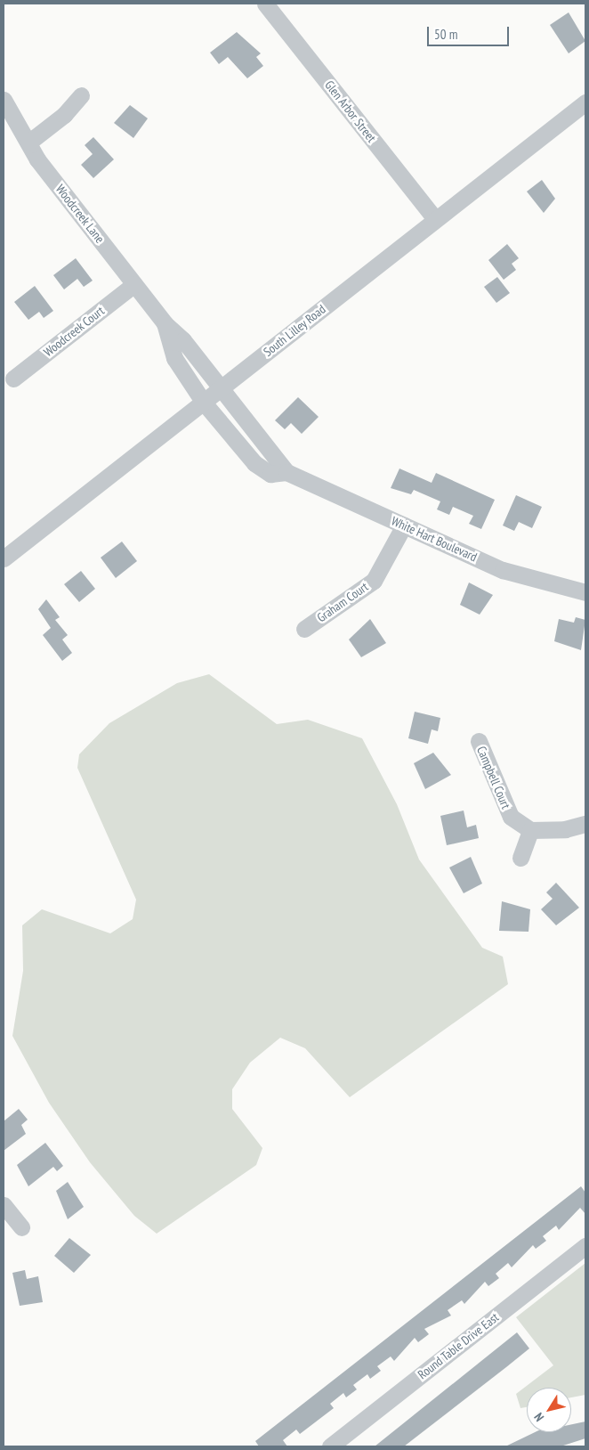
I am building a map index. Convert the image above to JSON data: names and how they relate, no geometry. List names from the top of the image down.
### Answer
{
  "streets": {
    "street": [
      "Glen Arbor Street",
      "Woodcreek Lane",
      "South Lilley Road",
      "Woodcreek Court",
      "White Hart Boulevard",
      "Graham Court",
      "Campbell Court",
      "Round Table Drive East"
    ]
  },
  "crossings": [
    ["Glen Arbor Street", "South Lilley Road"],
    ["Woodcreek Lane", "South Lilley Road"],
    ["Woodcreek Lane", "Woodcreek Court"],
    ["Woodcreek Lane", "White Hart Boulevard"],
    ["South Lilley Road", "White Hart Boulevard"],
    ["White Hart Boulevard", "Graham Court"]
  ],
  "scale_bar": "50 m",
  "north": "bottom left"
}
